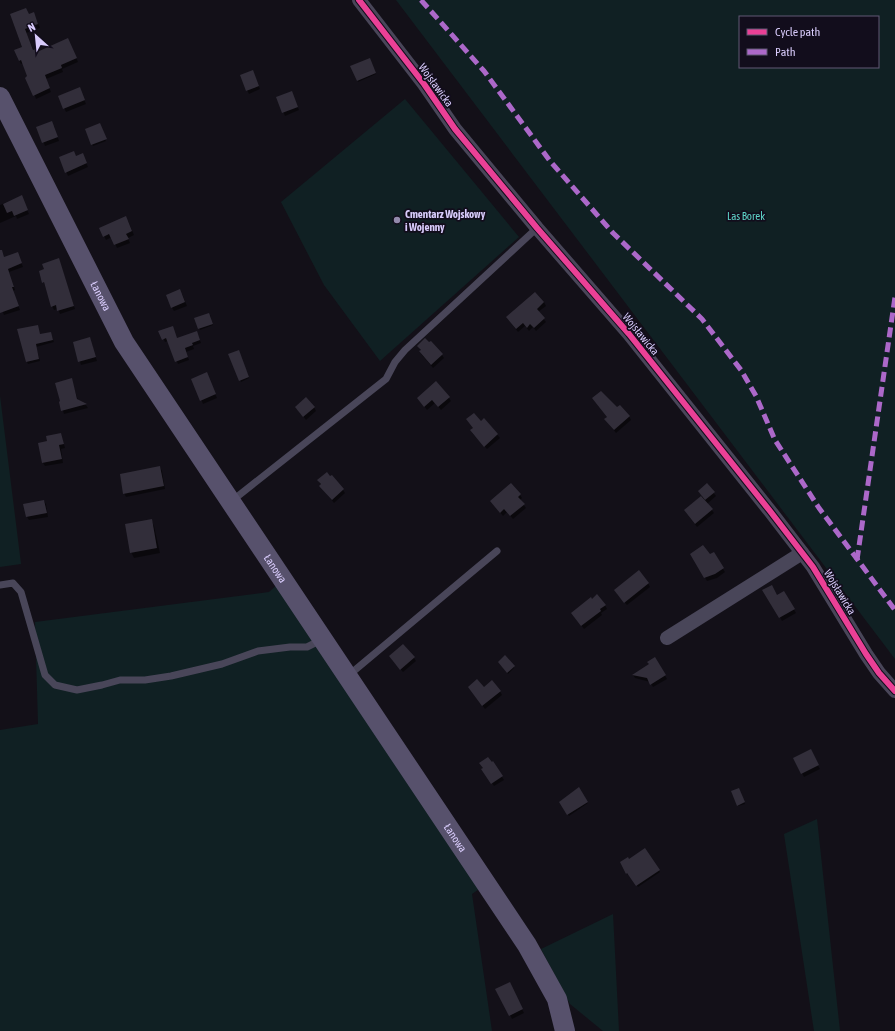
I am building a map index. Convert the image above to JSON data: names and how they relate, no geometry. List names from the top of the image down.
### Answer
{
  "streets": {
    "street": ["Wojsławicka", "Łanowa"]
  },
  "parks": ["Las Borek"],
  "places": ["Cmentarz Wojskowy i Wojenny"],
  "legend": ["Cycle path", "Path"],
  "north": "top left"
}
